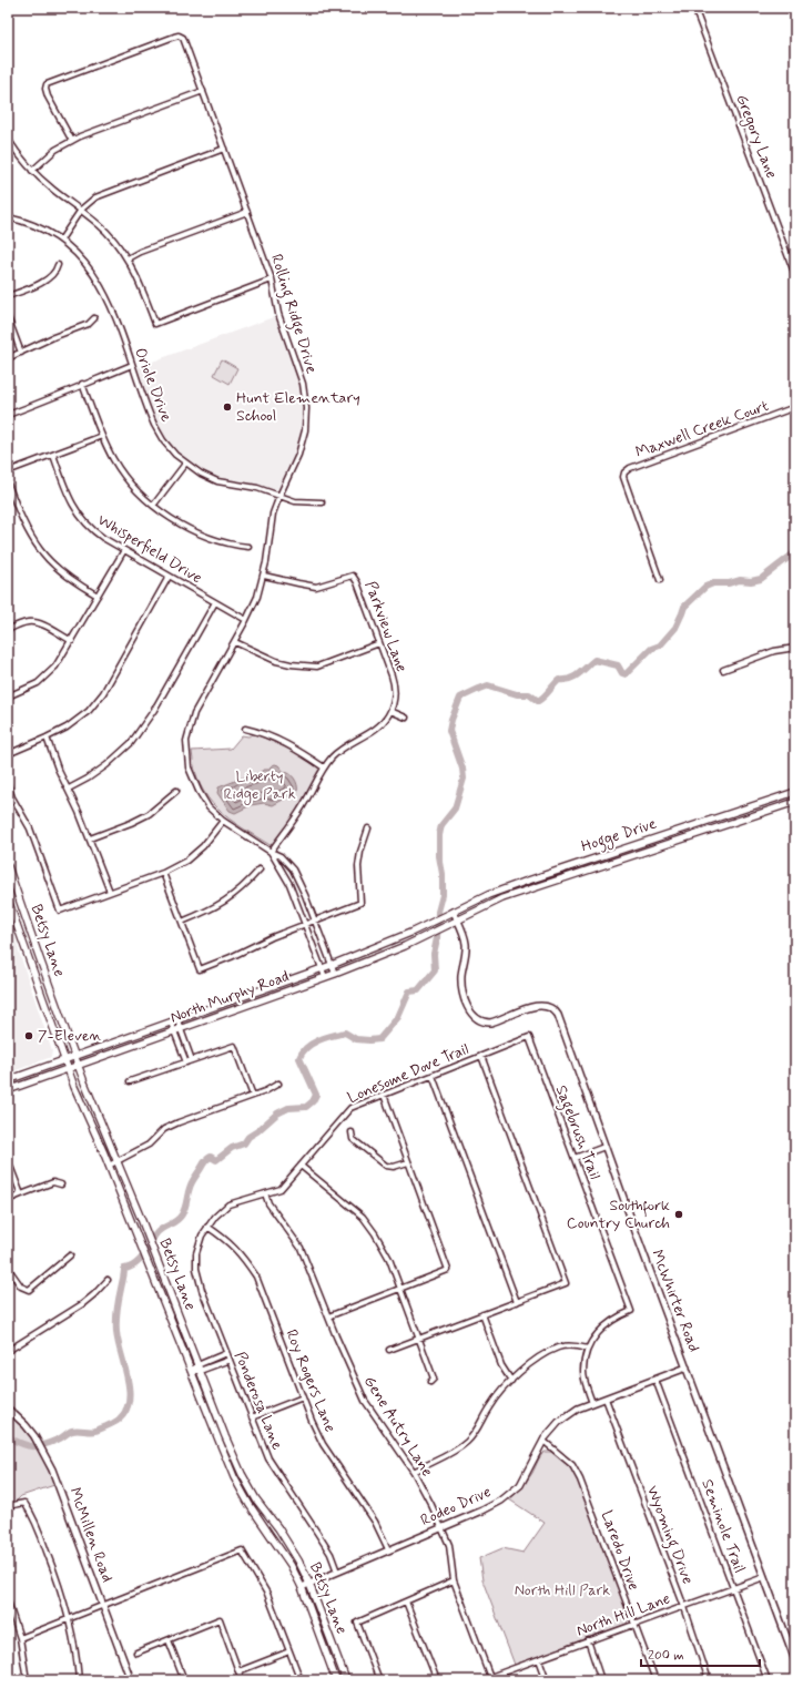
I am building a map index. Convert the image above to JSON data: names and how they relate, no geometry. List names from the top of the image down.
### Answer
{
  "streets": {
    "main road": ["Hogge Drive", "Betsy Lane", "North Murphy Road"],
    "street": [
      "Gregory Lane",
      "Rolling Ridge Drive",
      "Oriole Drive",
      "Maxwell Creek Court",
      "Whisperfield Drive",
      "Parkview Lane",
      "Lonesome Dove Trail",
      "Sagebrush Trail",
      "McWhirter Road",
      "Roy Rogers Lane",
      "Ponderosa Lane",
      "Gene Autry Lane",
      "Rodeo Drive",
      "Seminole Trail",
      "McMillen Road",
      "Wyoming Drive",
      "Laredo Drive",
      "North Hill Lane"
    ]
  },
  "crossings": [
    ["Rolling Ridge Drive", "Oriole Drive"],
    ["Rolling Ridge Drive", "Whisperfield Drive"],
    ["Rolling Ridge Drive", "Parkview Lane"],
    ["Rolling Ridge Drive", "North Murphy Road"],
    ["Hogge Drive", "North Murphy Road"],
    ["Hogge Drive", "McWhirter Road"],
    ["Betsy Lane", "North Murphy Road"],
    ["Betsy Lane", "Rodeo Drive"],
    ["North Murphy Road", "McWhirter Road"],
    ["Lonesome Dove Trail", "Sagebrush Trail"],
    ["Lonesome Dove Trail", "Roy Rogers Lane"],
    ["Lonesome Dove Trail", "Ponderosa Lane"],
    ["Lonesome Dove Trail", "Gene Autry Lane"],
    ["McWhirter Road", "Rodeo Drive"],
    ["McWhirter Road", "North Hill Lane"],
    ["Roy Rogers Lane", "Ponderosa Lane"],
    ["Roy Rogers Lane", "Rodeo Drive"],
    ["Ponderosa Lane", "Rodeo Drive"],
    ["Gene Autry Lane", "Rodeo Drive"],
    ["Gene Autry Lane", "North Hill Lane"],
    ["Rodeo Drive", "Seminole Trail"],
    ["Rodeo Drive", "Wyoming Drive"],
    ["Rodeo Drive", "Laredo Drive"],
    ["Seminole Trail", "North Hill Lane"],
    ["Wyoming Drive", "North Hill Lane"],
    ["Laredo Drive", "North Hill Lane"]
  ],
  "parks": ["Liberty Ridge Park", "North Hill Park"],
  "places": ["Hunt Elementary School", "7-Eleven", "Southfork Country Church"],
  "scale_bar": "200 m"
}
